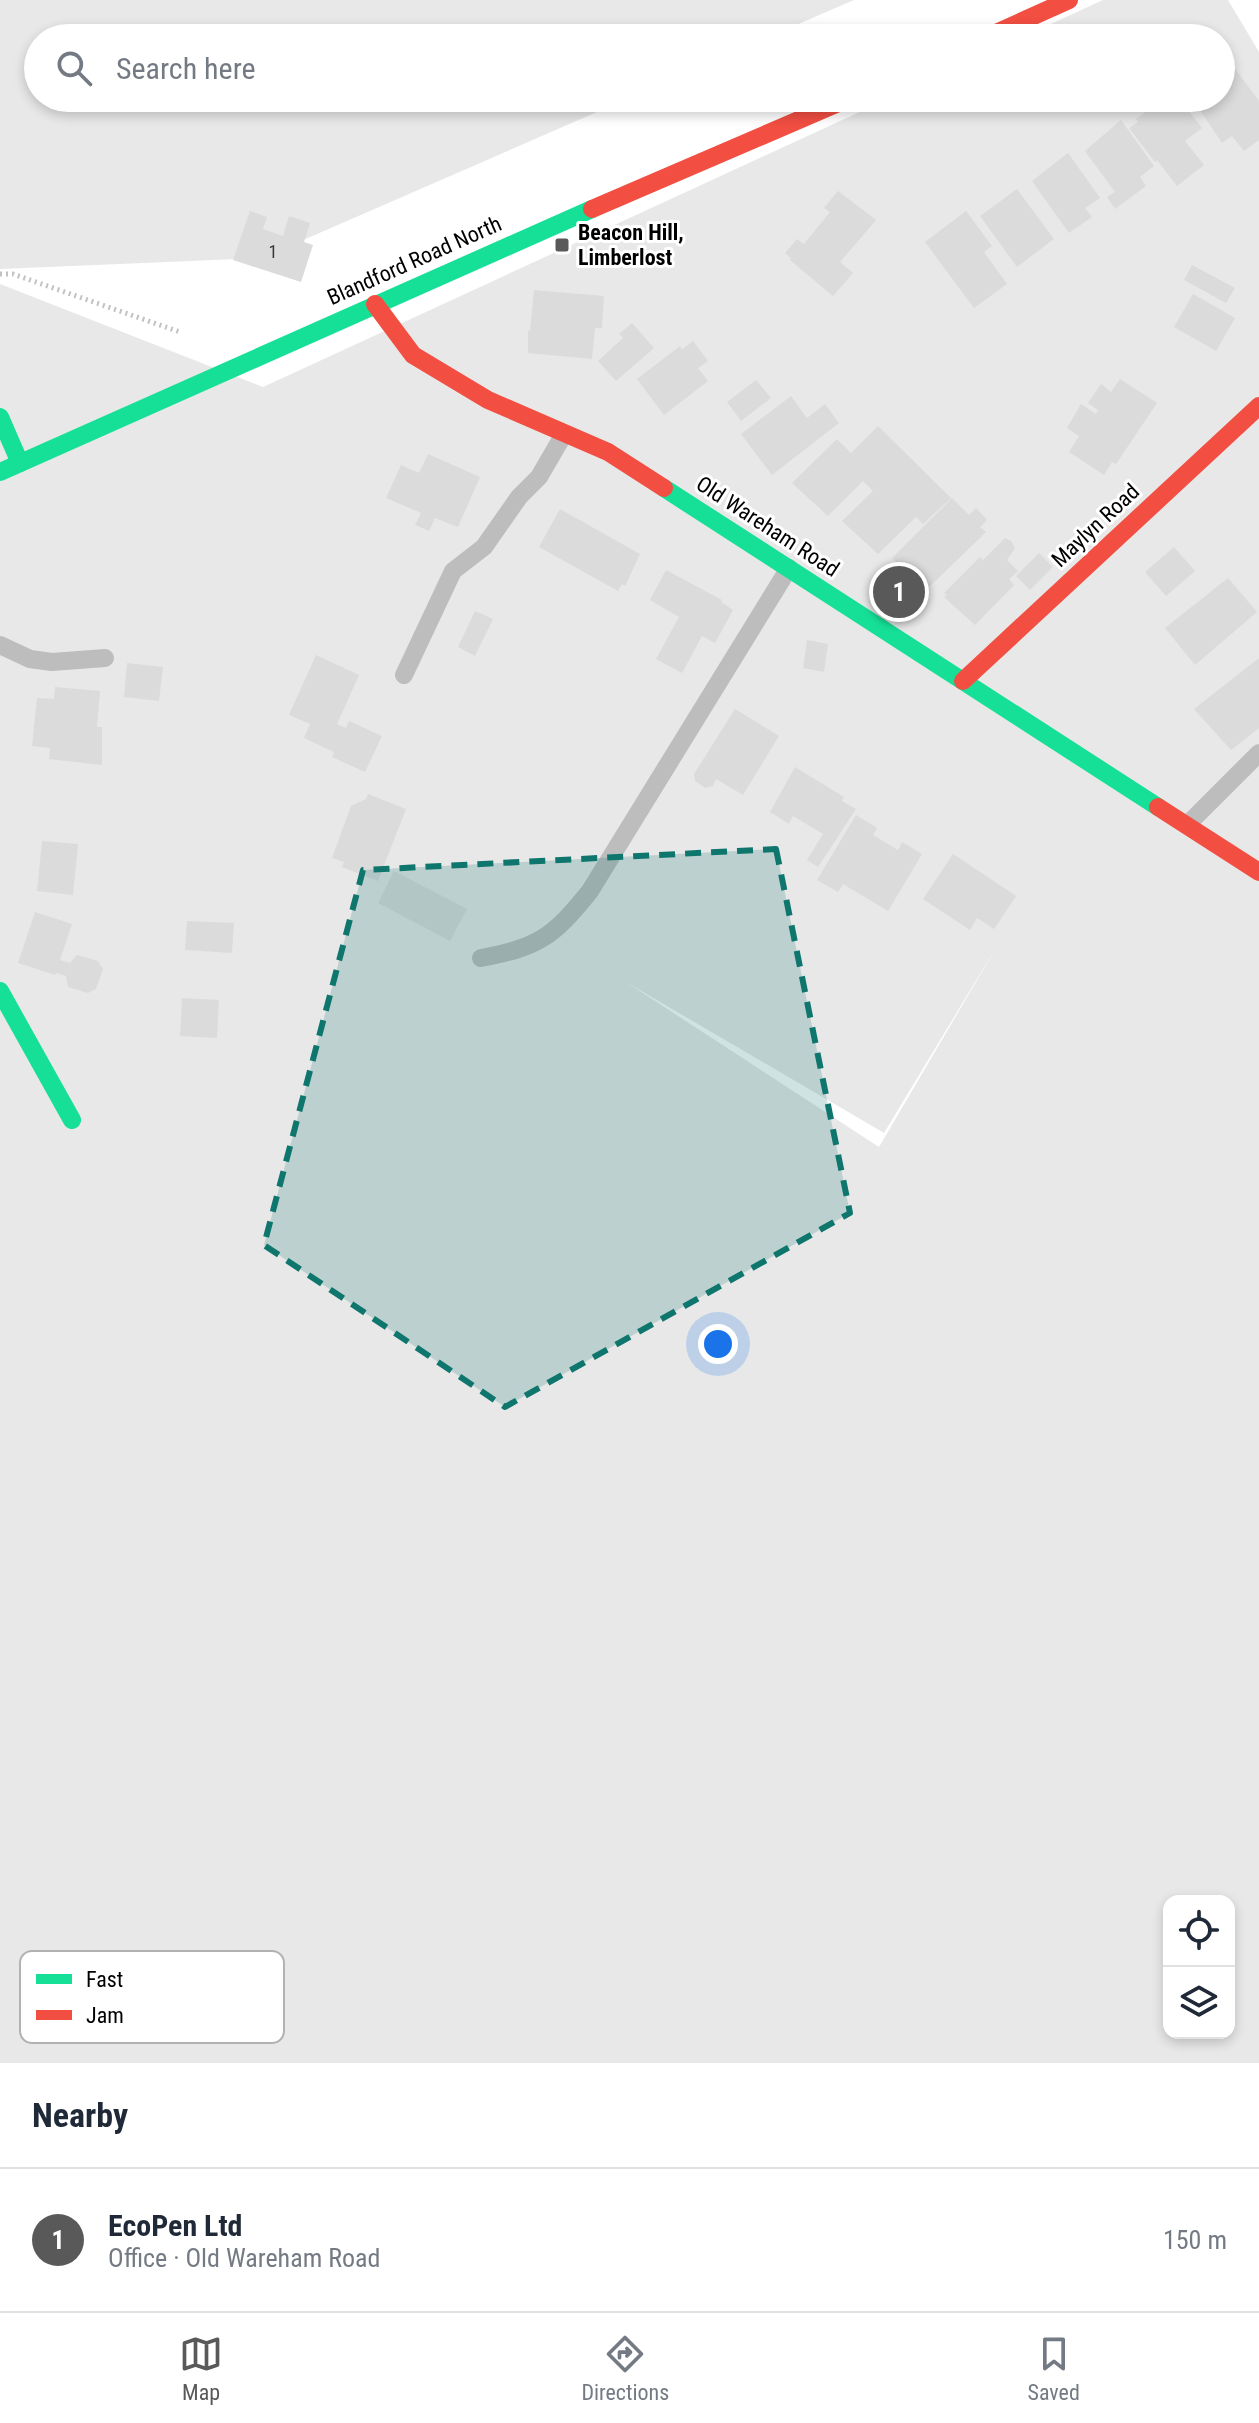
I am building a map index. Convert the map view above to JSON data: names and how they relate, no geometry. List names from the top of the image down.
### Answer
{
  "streets": {
    "main road": ["Blandford Road North", "Maylyn Road", "Old Wareham Road"]
  },
  "crossings": [
    ["Blandford Road North", "Old Wareham Road"],
    ["Maylyn Road", "Old Wareham Road"]
  ],
  "places": {
    "transit": ["Beacon Hill, Limberlost"]
  },
  "house_numbers": ["1"],
  "legend": ["Fast", "Jam"],
  "page": {
    "search": "Search here",
    "pins": "1",
    "heading": "Nearby",
    "list": [
      {
        "mark": "1",
        "name": "EcoPen Ltd",
        "note": "Office · Old Wareham Road",
        "value": "150 m"
      }
    ],
    "nav": ["Map", "Directions", "Saved"]
  }
}
